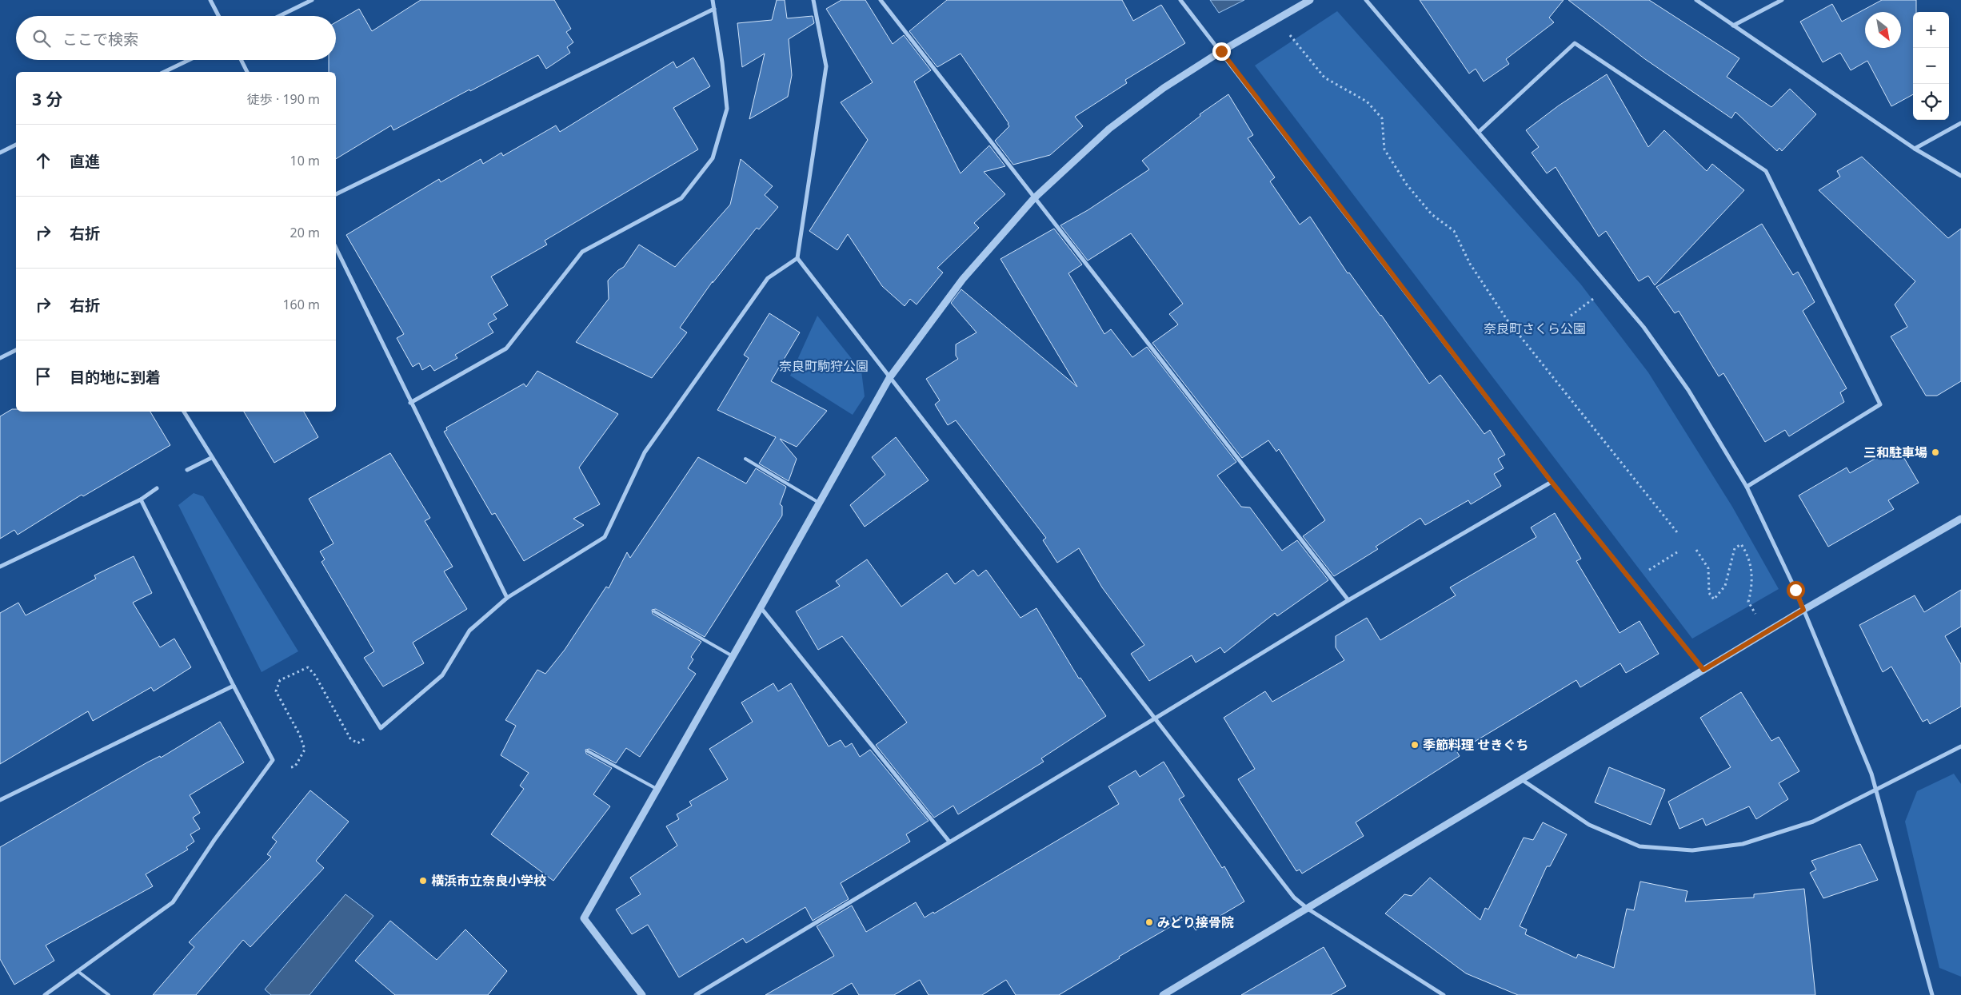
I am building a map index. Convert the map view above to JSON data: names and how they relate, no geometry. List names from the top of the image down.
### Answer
{
  "parks": ["奈良町さくら公園", "奈良町駒狩公園"],
  "places": [
    "三和駐車場",
    "季節料理 せきぐち",
    "横浜市立奈良小学校",
    "みどり接骨院"
  ],
  "north": "bottom right",
  "page": {
    "map_buttons": ["+", "−"],
    "search": "ここで検索",
    "heading": ["3 分", "徒歩 · 190 m"],
    "list": [
      ["直進", "10 m"],
      ["右折", "20 m"],
      ["右折", "160 m"],
      "目的地に到着"
    ]
  }
}
